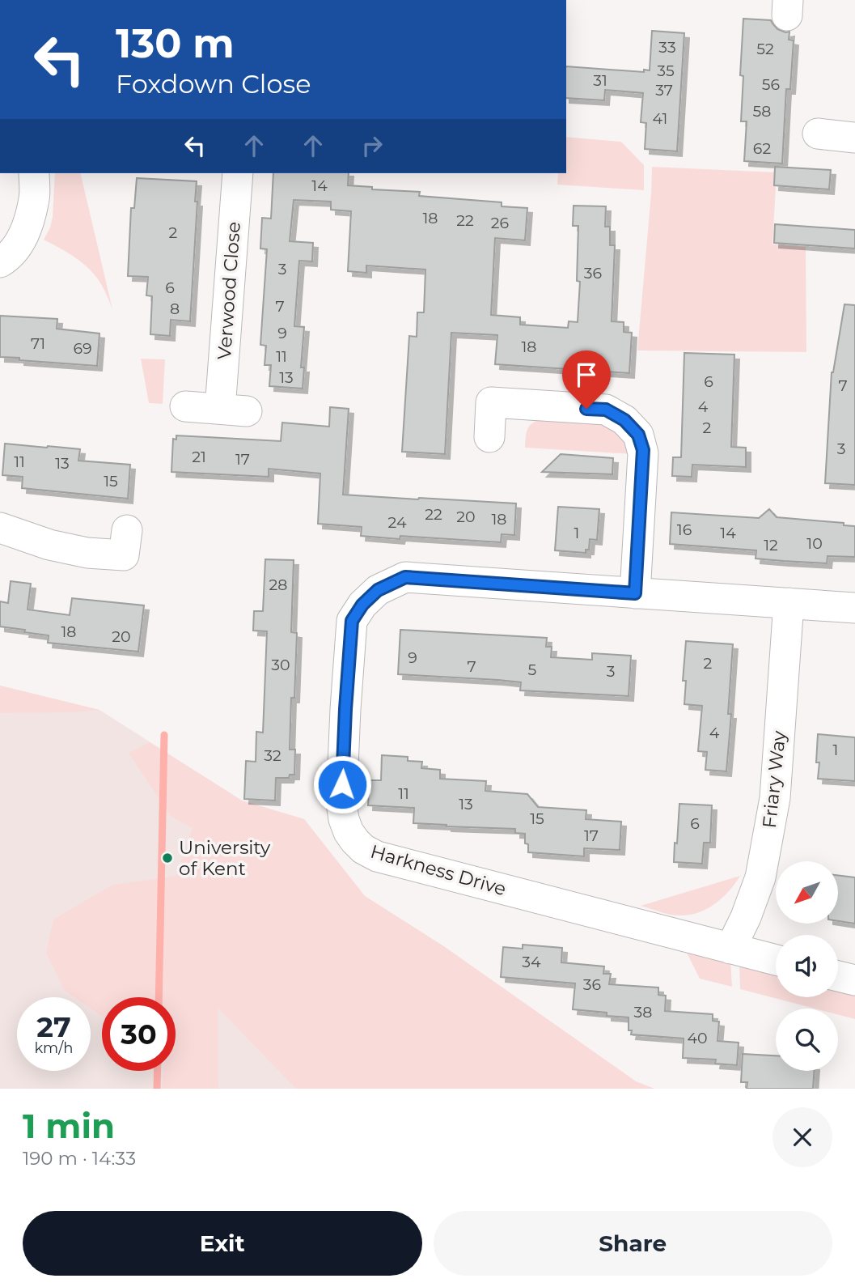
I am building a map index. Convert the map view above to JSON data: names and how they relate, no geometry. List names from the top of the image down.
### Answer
{
  "streets": {
    "street": ["Verwood Close", "Friary Way", "Harkness Drive"]
  },
  "crossings": [
    ["Friary Way", "Harkness Drive"]
  ],
  "places": ["University of Kent"],
  "house_numbers": [
    "33",
    "52",
    "35",
    "31",
    "56",
    "37",
    "58",
    "41",
    "62",
    "14",
    "18",
    "22",
    "26",
    "2",
    "3",
    "36",
    "6",
    "7",
    "8",
    "9",
    "71",
    "18",
    "69",
    "11",
    "13",
    "6",
    "7",
    "4",
    "2",
    "3",
    "21",
    "17",
    "11",
    "13",
    "15",
    "22",
    "20",
    "18",
    "24",
    "16",
    "1",
    "14",
    "10",
    "12",
    "28",
    "18",
    "20",
    "9",
    "2",
    "30",
    "7",
    "5",
    "3",
    "4",
    "1",
    "32",
    "11",
    "13",
    "15",
    "6",
    "17",
    "34",
    "36",
    "38",
    "40"
  ],
  "north": "bottom left",
  "page": {
    "turn": ["130 m", "Foxdown Close"],
    "speed": "27 km/h",
    "limit": "30",
    "heading": ["1 min", "190 m · 14:33"],
    "buttons": ["Exit", "Share"]
  }
}
